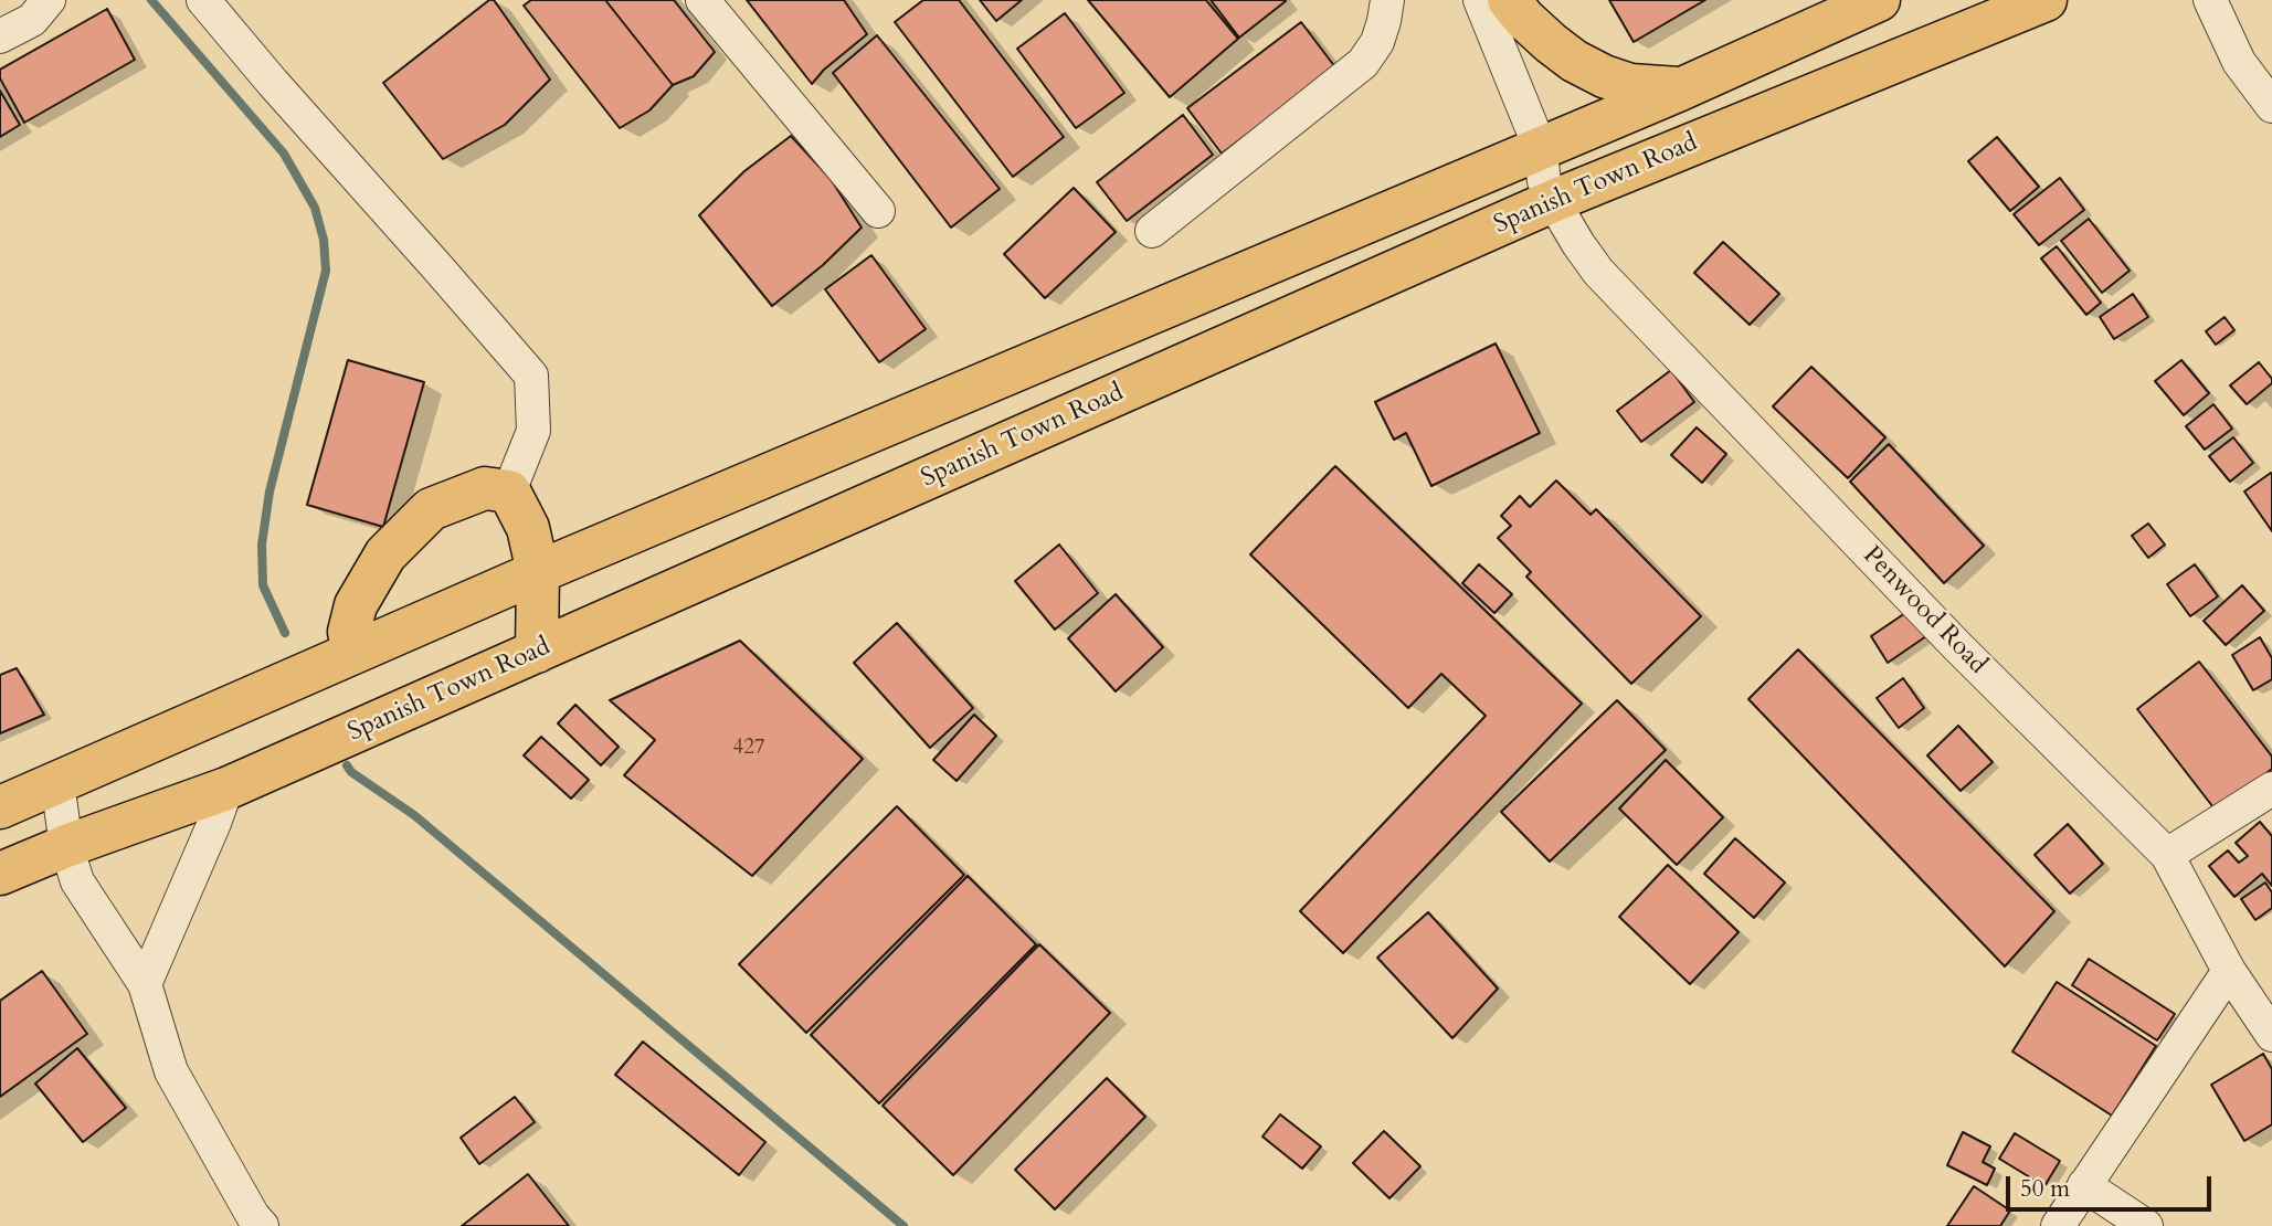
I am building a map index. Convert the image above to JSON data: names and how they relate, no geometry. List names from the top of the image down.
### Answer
{
  "streets": {
    "highway": ["Spanish Town Road"],
    "street": ["Penwood Road"]
  },
  "crossings": [
    ["Spanish Town Road", "Penwood Road"]
  ],
  "house_numbers": ["427"],
  "scale_bar": "50 m"
}
